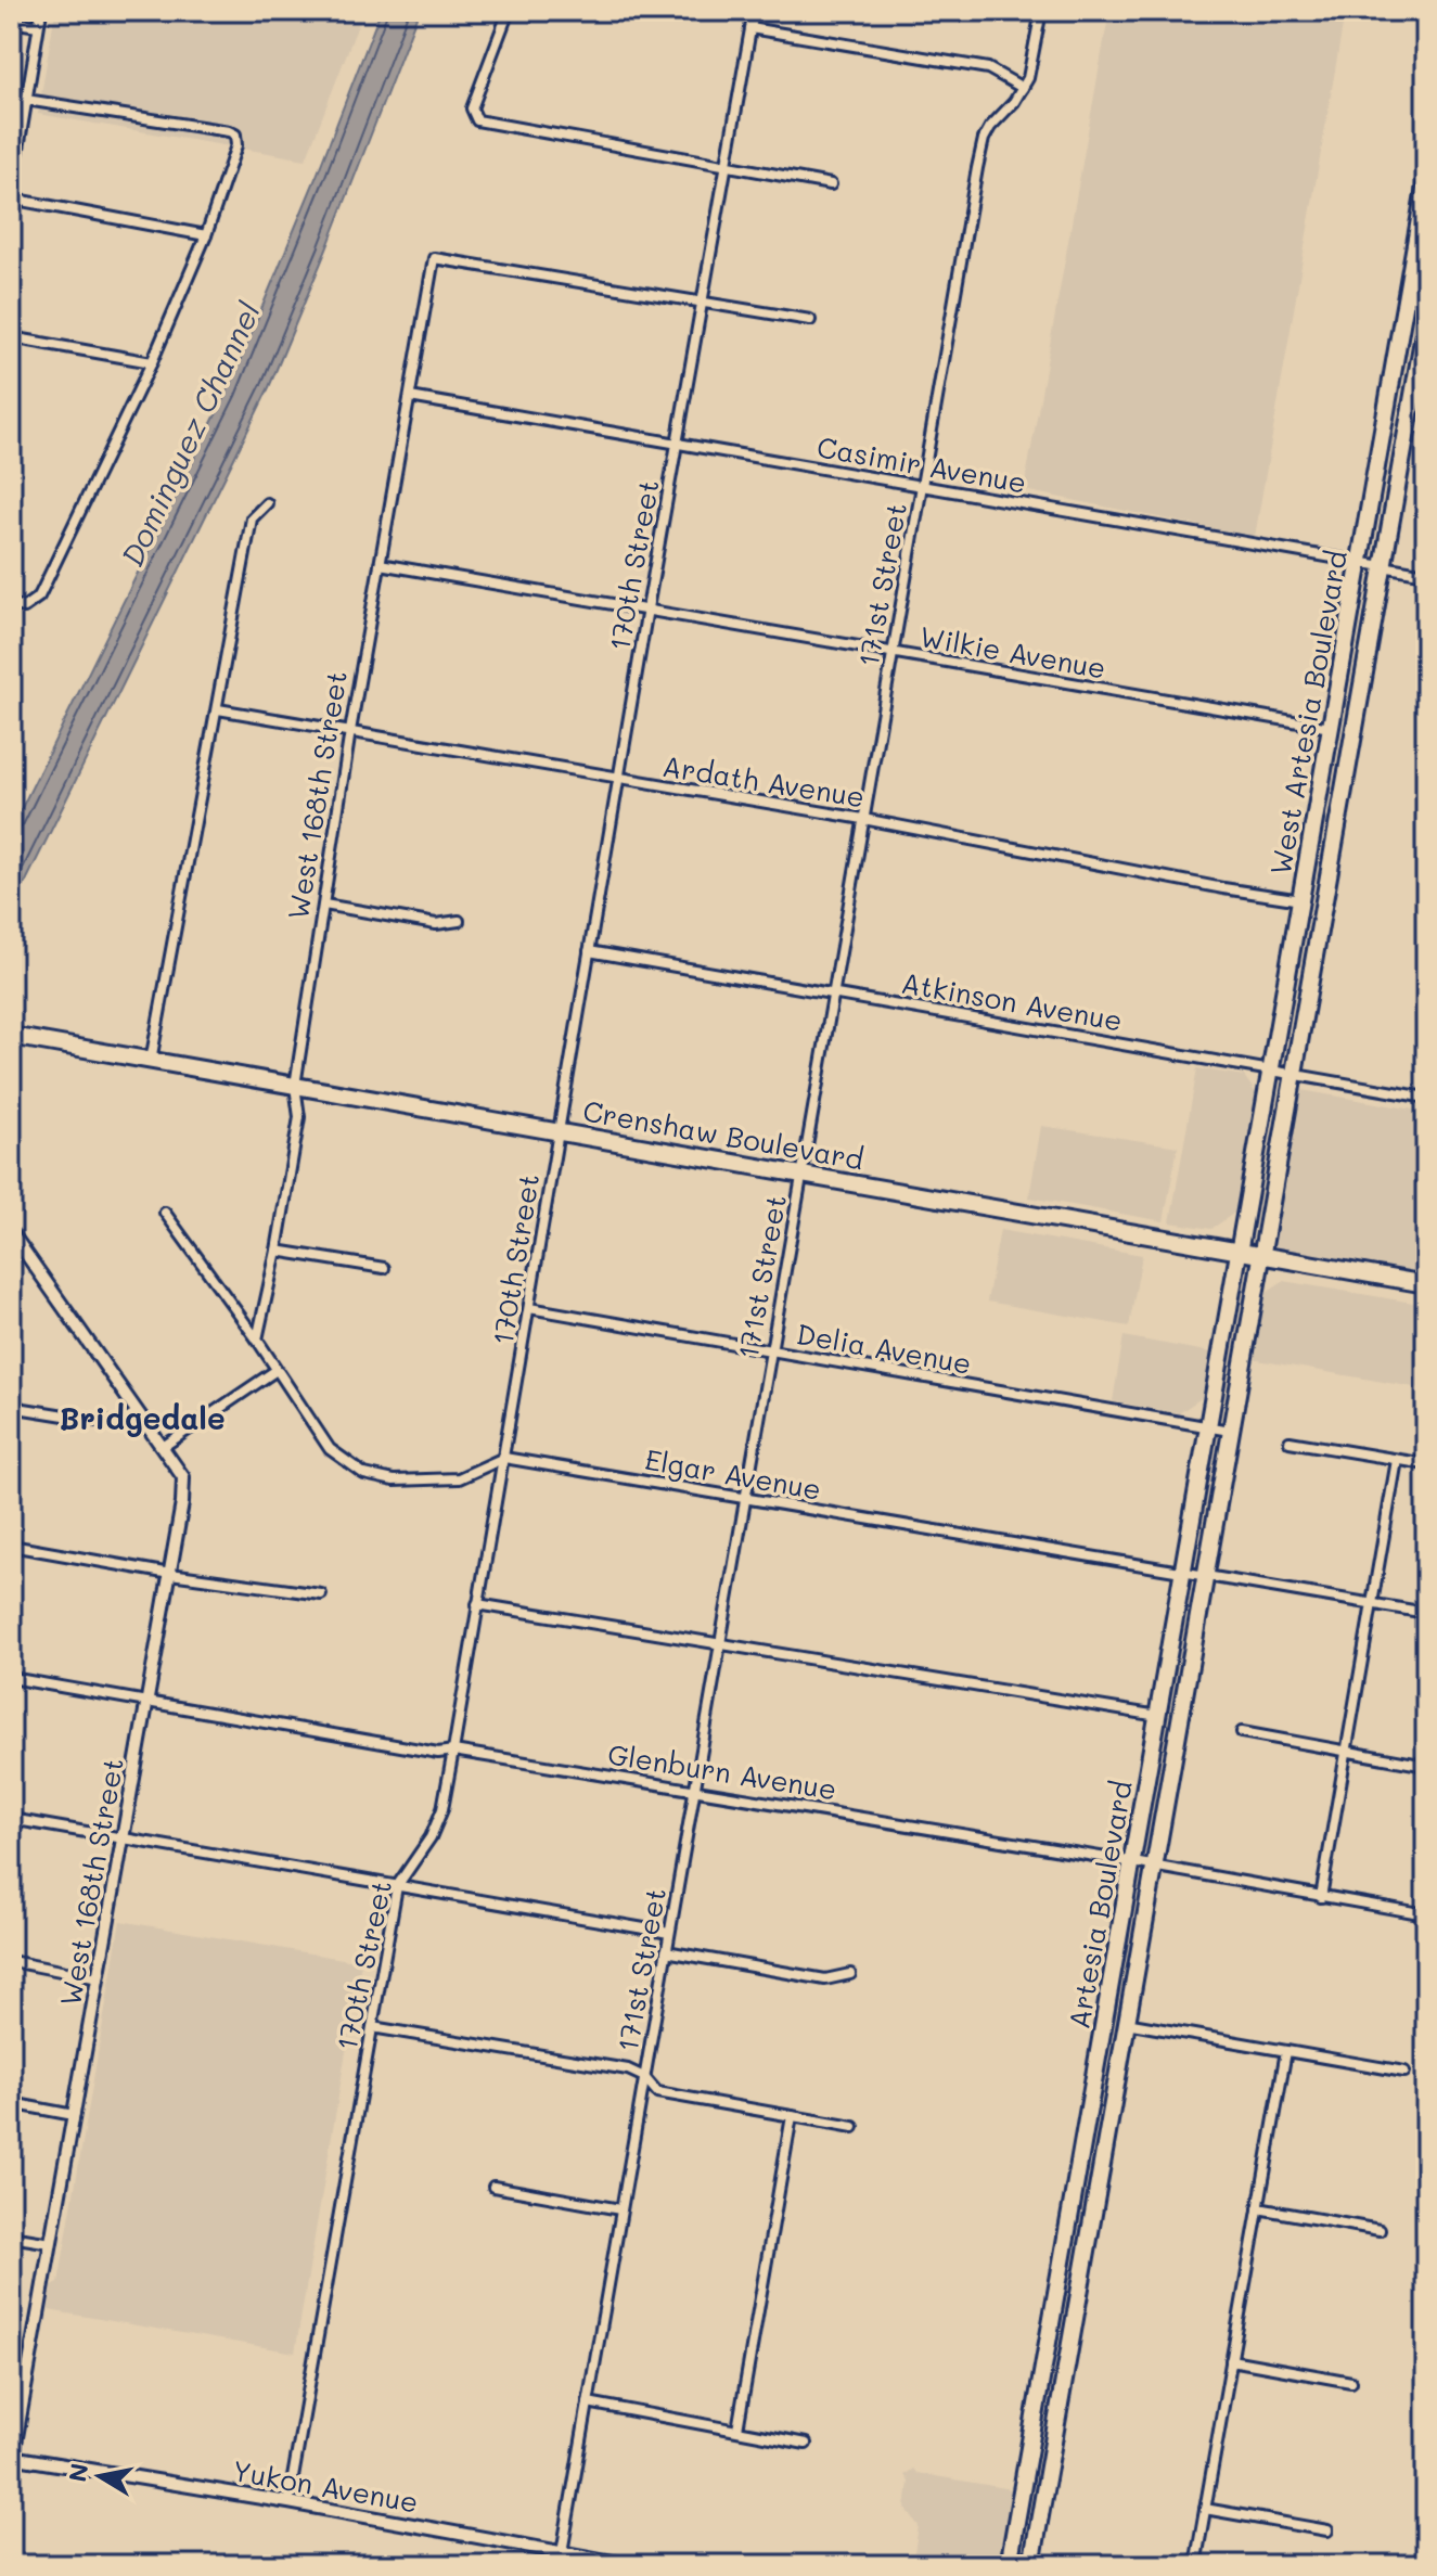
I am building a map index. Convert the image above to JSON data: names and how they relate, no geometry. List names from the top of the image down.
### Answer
{
  "streets": {
    "main road": ["West Artesia Boulevard", "Crenshaw Boulevard", "Artesia Boulevard"],
    "street": [
      "Casimir Avenue",
      "170th Street",
      "171st Street",
      "Wilkie Avenue",
      "Ardath Avenue",
      "West 168th Street",
      "Atkinson Avenue",
      "Delia Avenue",
      "Elgar Avenue",
      "Glenburn Avenue",
      "Yukon Avenue"
    ]
  },
  "crossings": [
    ["Casimir Avenue", "170th Street"],
    ["Casimir Avenue", "171st Street"],
    ["Casimir Avenue", "West Artesia Boulevard"],
    ["Casimir Avenue", "West 168th Street"],
    ["170th Street", "Wilkie Avenue"],
    ["170th Street", "Ardath Avenue"],
    ["170th Street", "West 168th Street"],
    ["170th Street", "Atkinson Avenue"],
    ["170th Street", "Crenshaw Boulevard"],
    ["170th Street", "Delia Avenue"],
    ["170th Street", "Elgar Avenue"],
    ["170th Street", "Glenburn Avenue"],
    ["170th Street", "Yukon Avenue"],
    ["171st Street", "Wilkie Avenue"],
    ["171st Street", "Ardath Avenue"],
    ["171st Street", "Atkinson Avenue"],
    ["171st Street", "Crenshaw Boulevard"],
    ["171st Street", "Delia Avenue"],
    ["171st Street", "Elgar Avenue"],
    ["171st Street", "Glenburn Avenue"],
    ["171st Street", "Yukon Avenue"],
    ["Wilkie Avenue", "West Artesia Boulevard"],
    ["Wilkie Avenue", "West 168th Street"],
    ["West Artesia Boulevard", "Ardath Avenue"],
    ["West Artesia Boulevard", "Atkinson Avenue"],
    ["West Artesia Boulevard", "Crenshaw Boulevard"],
    ["West Artesia Boulevard", "Artesia Boulevard"],
    ["Ardath Avenue", "West 168th Street"],
    ["West 168th Street", "Crenshaw Boulevard"],
    ["West 168th Street", "Glenburn Avenue"],
    ["West 168th Street", "Yukon Avenue"],
    ["Crenshaw Boulevard", "Artesia Boulevard"],
    ["Delia Avenue", "Artesia Boulevard"],
    ["Elgar Avenue", "Artesia Boulevard"],
    ["Glenburn Avenue", "Artesia Boulevard"]
  ],
  "districts": ["Bridgedale"],
  "water": ["Dominguez Channel"],
  "north": "left"
}
